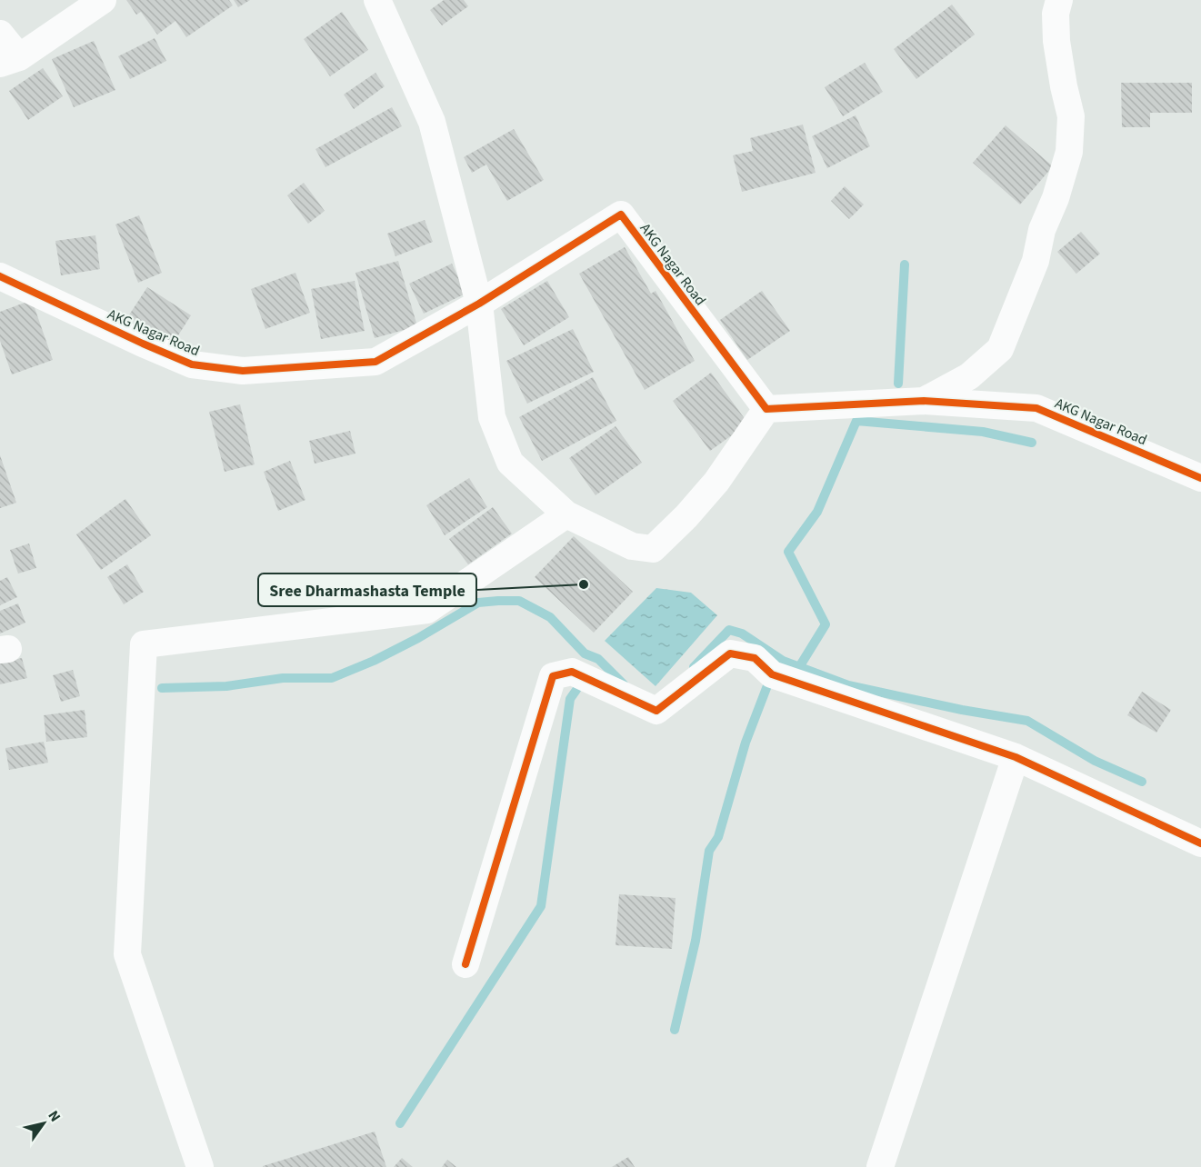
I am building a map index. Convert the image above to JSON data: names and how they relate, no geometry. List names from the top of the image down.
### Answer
{
  "streets": {
    "street": ["AKG Nagar Road"]
  },
  "places": ["Sree Dharmashasta Temple"],
  "north": "top right"
}
